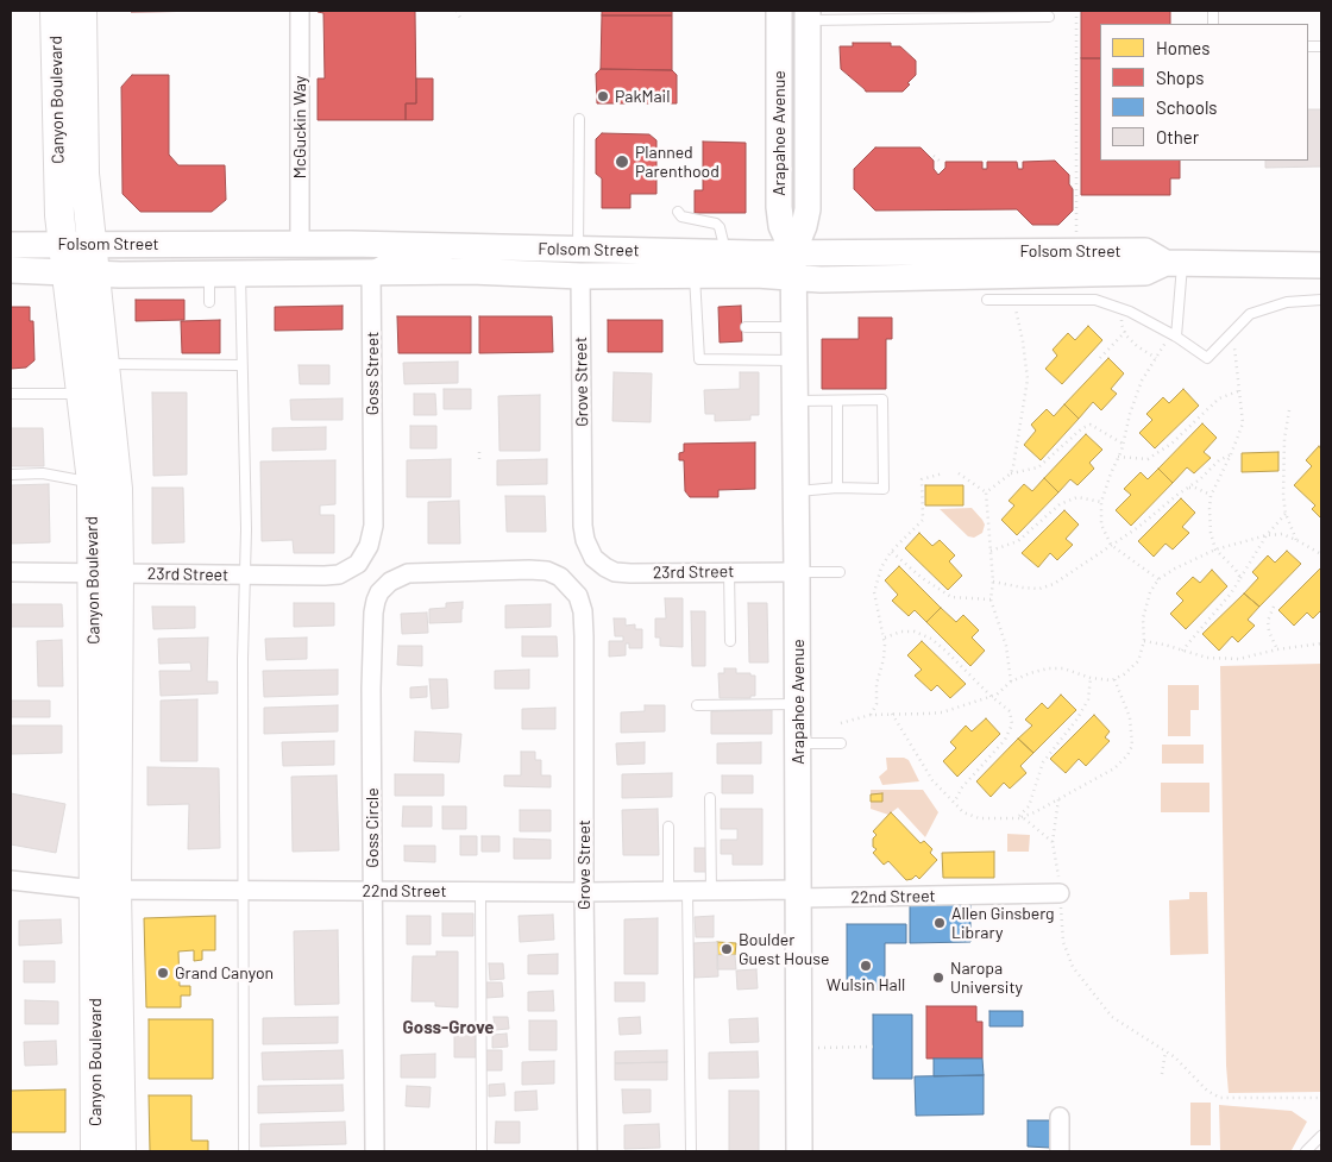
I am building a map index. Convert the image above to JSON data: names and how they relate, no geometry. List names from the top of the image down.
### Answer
{
  "streets": {
    "main road": ["Canyon Boulevard", "Arapahoe Avenue", "Folsom Street"],
    "street": [
      "McGuckin Way",
      "Goss Street",
      "Grove Street",
      "23rd Street",
      "Goss Circle",
      "22nd Street"
    ]
  },
  "crossings": [
    ["Canyon Boulevard", "Folsom Street"],
    ["Canyon Boulevard", "23rd Street"],
    ["Canyon Boulevard", "22nd Street"],
    ["McGuckin Way", "Folsom Street"],
    ["Arapahoe Avenue", "Folsom Street"],
    ["Arapahoe Avenue", "23rd Street"],
    ["Arapahoe Avenue", "22nd Street"],
    ["Folsom Street", "Goss Street"],
    ["Folsom Street", "Grove Street"],
    ["Goss Street", "23rd Street"],
    ["Grove Street", "23rd Street"],
    ["Grove Street", "Goss Circle"],
    ["Grove Street", "22nd Street"],
    ["Goss Circle", "22nd Street"]
  ],
  "districts": ["Goss-Grove"],
  "places": [
    "PakMail",
    "Planned Parenthood",
    "Allen Ginsberg Library",
    "Boulder Guest House",
    "Wulsin Hall",
    "Grand Canyon",
    "Naropa University"
  ],
  "legend": [
    "Homes",
    "Shops",
    "Schools",
    "Other"
  ]
}
